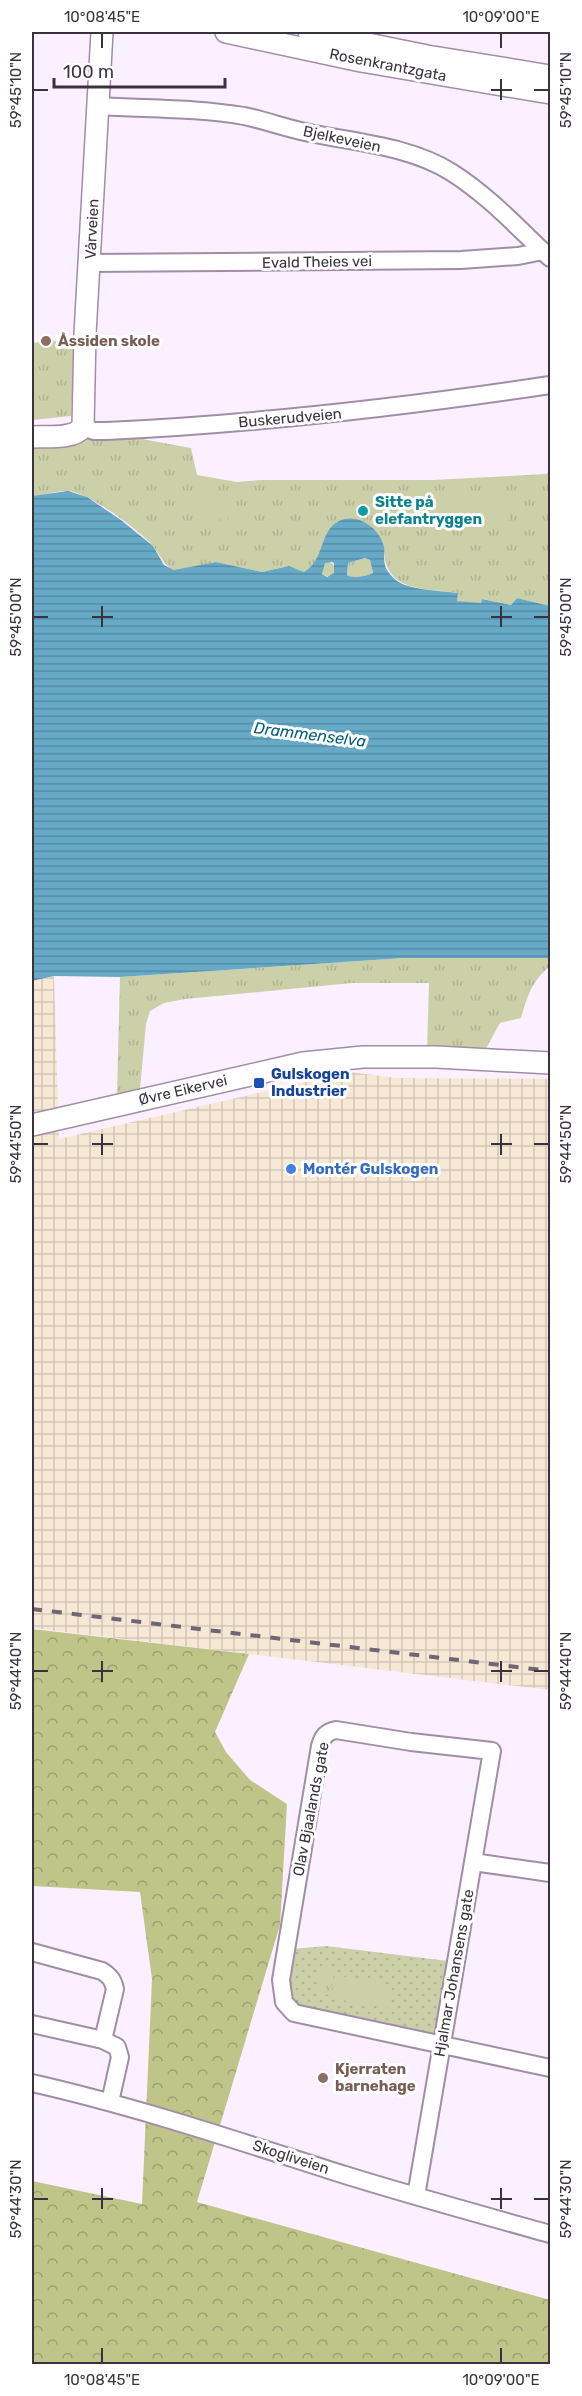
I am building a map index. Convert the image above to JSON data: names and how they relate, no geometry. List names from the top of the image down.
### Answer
{
  "streets": {
    "main road": [
      "Rosenkrantzgata",
      "Vårveien",
      "Buskerudveien",
      "Øvre Eikervei"
    ],
    "street": [
      "Bjelkeveien",
      "Evald Theies vei",
      "Olav Bjaalands gate",
      "Hjalmar Johansens gate",
      "Skogliveien"
    ]
  },
  "crossings": [
    ["Bjelkeveien", "Vårveien"],
    ["Bjelkeveien", "Evald Theies vei"],
    ["Vårveien", "Evald Theies vei"],
    ["Vårveien", "Buskerudveien"],
    ["Olav Bjaalands gate", "Hjalmar Johansens gate"],
    ["Hjalmar Johansens gate", "Skogliveien"]
  ],
  "water": ["Drammenselva"],
  "places": {
    "other": [
      "Åssiden skole",
      "Sitte på elefantryggen",
      "Montér Gulskogen",
      "Kjerraten barnehage"
    ],
    "transit": ["Gulskogen Industrier"]
  },
  "scale_bar": "100 m",
  "coordinates": [
    "10°08'45\"E",
    "10°09'00\"E",
    "59°45'10\"N",
    "59°45'00\"N",
    "59°44'50\"N",
    "59°44'40\"N",
    "59°44'30\"N"
  ]
}
